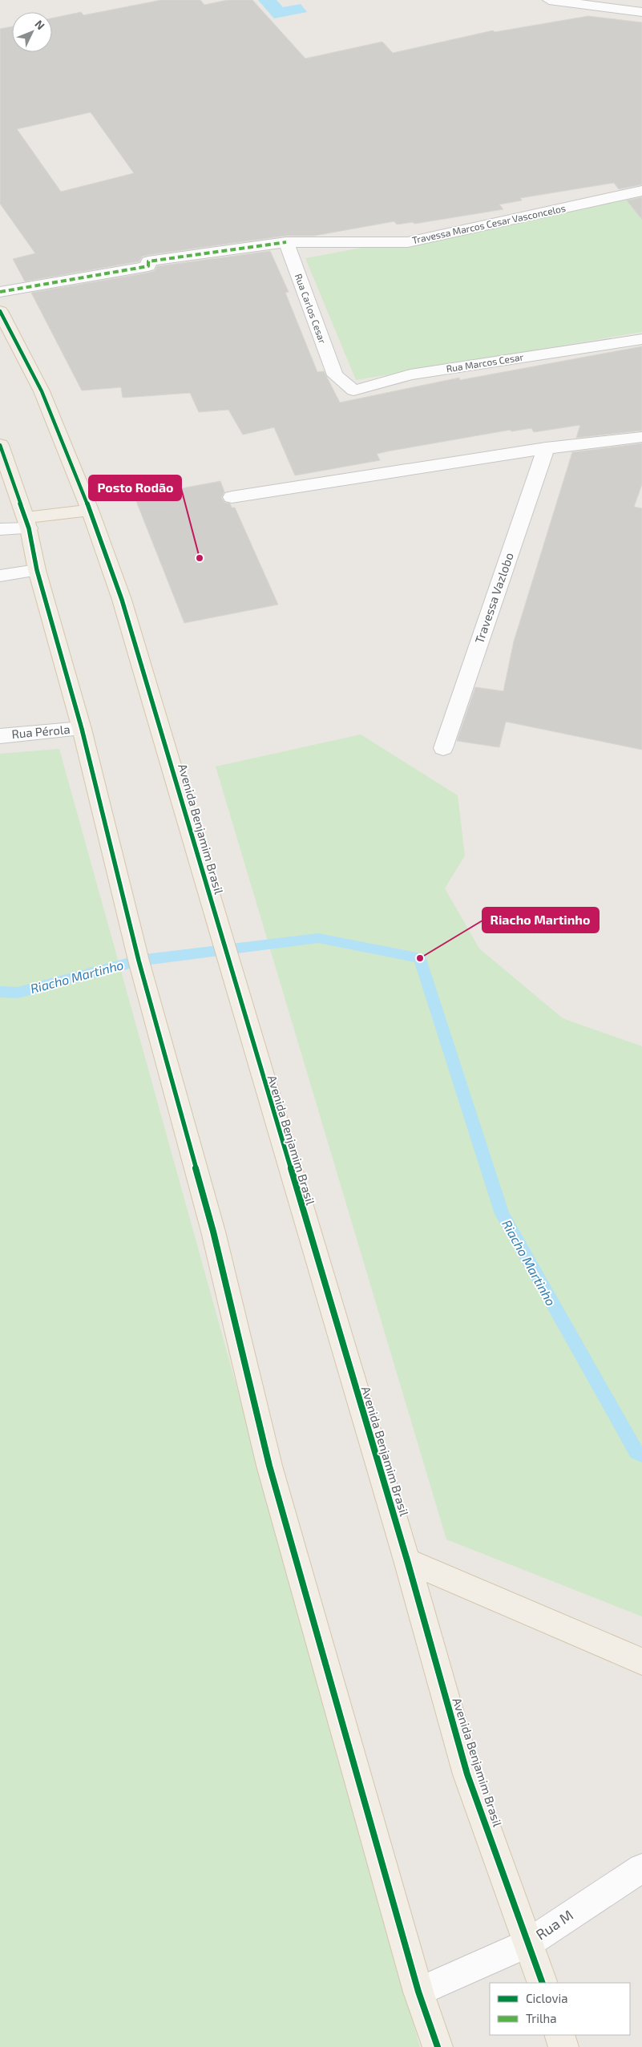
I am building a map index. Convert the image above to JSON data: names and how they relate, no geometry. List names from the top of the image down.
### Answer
{
  "streets": {
    "main road": ["Avenida Benjamim Brasil"],
    "street": [
      "Travessa Marcos Cesar Vasconcelos",
      "Rua Carlos Cesar",
      "Rua Marcos Cesar",
      "Travessa Vazlobo",
      "Rua Pérola",
      "Rua M"
    ]
  },
  "crossings": [
    ["Travessa Marcos Cesar Vasconcelos", "Rua Carlos Cesar"],
    ["Rua Carlos Cesar", "Rua Marcos Cesar"],
    ["Avenida Benjamim Brasil", "Rua M"]
  ],
  "water": ["Riacho Martinho"],
  "places": ["Posto Rodão", "Riacho Martinho"],
  "legend": ["Ciclovia", "Trilha"],
  "north": "top right"
}
